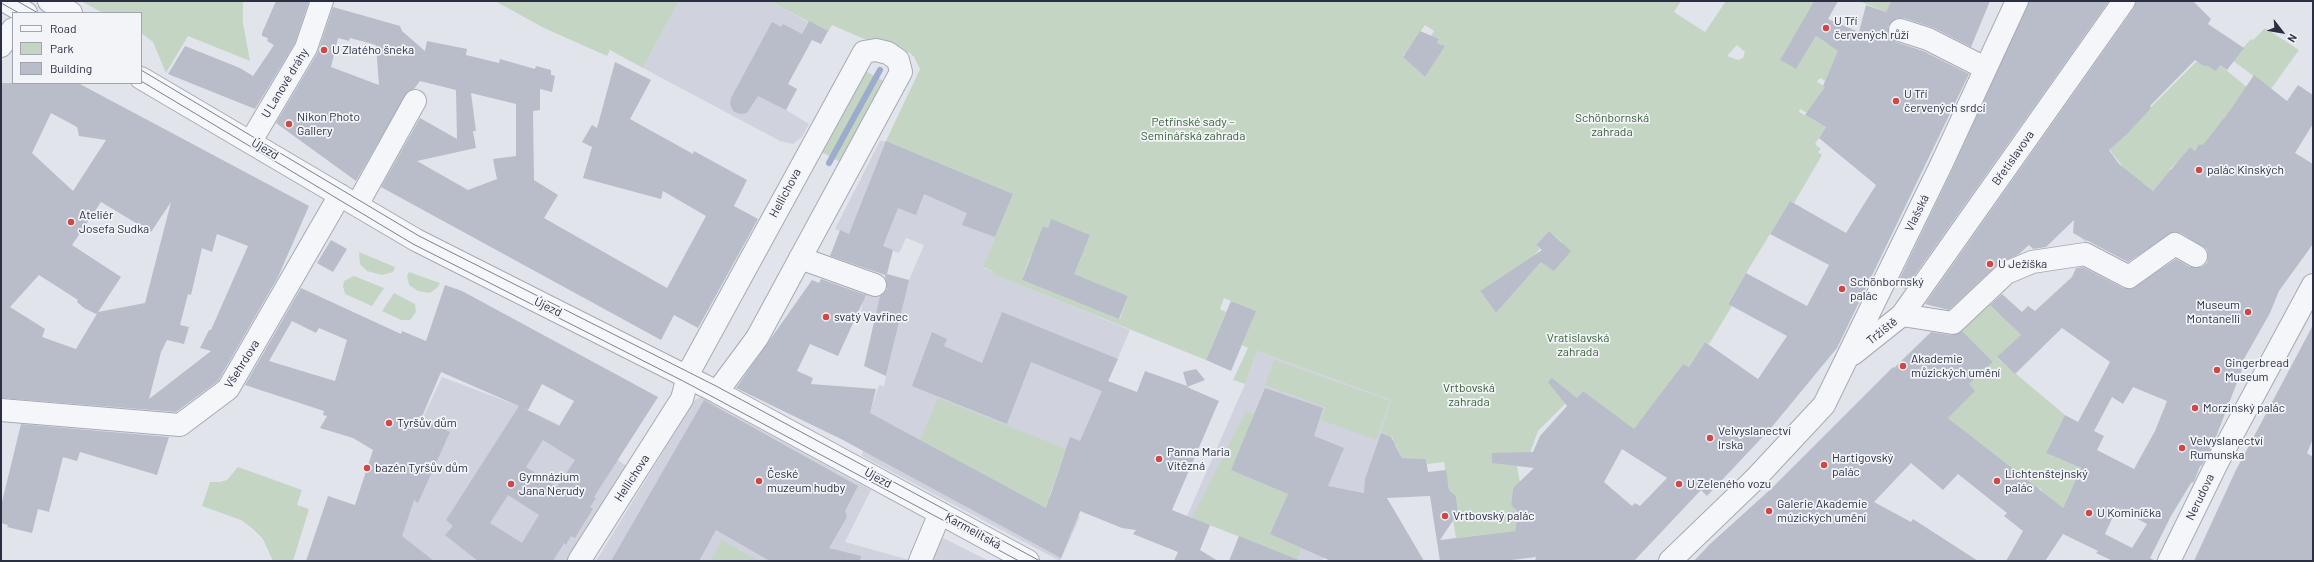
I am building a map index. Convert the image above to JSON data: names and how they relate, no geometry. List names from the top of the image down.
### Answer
{
  "streets": {
    "street": [
      "U Lanové dráhy",
      "Újezd",
      "Břetislavova",
      "Hellichova",
      "Vlašská",
      "Tržiště",
      "Všehrdova",
      "Nerudova",
      "Karmelitská"
    ]
  },
  "crossings": [
    ["U Lanové dráhy", "Újezd"],
    ["Újezd", "Hellichova"],
    ["Újezd", "Všehrdova"],
    ["Újezd", "Karmelitská"],
    ["Břetislavova", "Tržiště"],
    ["Vlašská", "Tržiště"]
  ],
  "parks": [
    "Schönbornská zahrada",
    "Petřínské sady – Seminářská zahrada",
    "Vratislavská zahrada",
    "Vrtbovská zahrada"
  ],
  "places": [
    "U Tří červených růží",
    "U Zlatého šneka",
    "U Tří červených srdcí",
    "Nikon Photo Gallery",
    "palác Kinských",
    "Ateliér Josefa Sudka",
    "U Ježíška",
    "Schönbornský palác",
    "Museum Montanelli",
    "svatý Vavřinec",
    "Akademie můzických umění",
    "Gingerbread Museum",
    "Morzinský palác",
    "Tyršův dům",
    "Velvyslanectví Irska",
    "Velvyslanectví Rumunska",
    "Panna Maria Vítězná",
    "Hartigovský palác",
    "bazén Tyršův dům",
    "České muzeum hudby",
    "Lichtenštejnský palác",
    "Gymnázium Jana Nerudy",
    "U Zeleného vozu",
    "Galerie Akademie múzických umění",
    "U Kominíčka",
    "Vrtbovský palác"
  ],
  "legend": ["Road", "Park", "Building"],
  "north": "bottom right"
}
